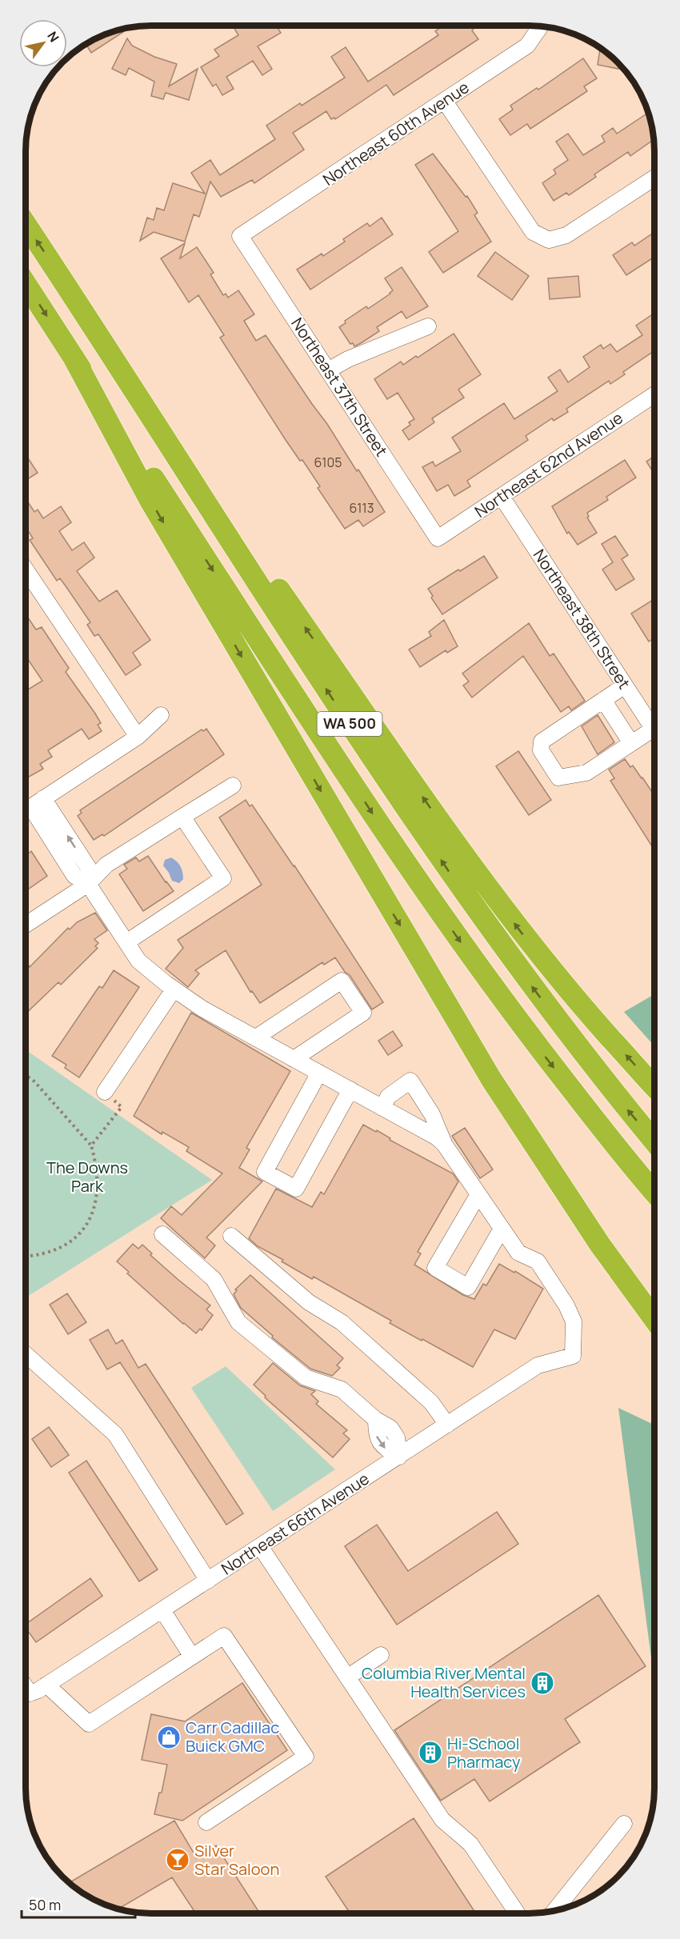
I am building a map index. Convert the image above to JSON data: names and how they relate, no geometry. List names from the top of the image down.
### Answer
{
  "streets": {
    "highway": ["WA 500"],
    "street": [
      "Northeast 60th Avenue",
      "Northeast 37th Street",
      "Northeast 62nd Avenue",
      "Northeast 38th Street",
      "Northeast 66th Avenue"
    ]
  },
  "crossings": [
    ["Northeast 60th Avenue", "Northeast 37th Street"],
    ["Northeast 37th Street", "Northeast 62nd Avenue"],
    ["Northeast 62nd Avenue", "Northeast 38th Street"]
  ],
  "parks": ["The Downs Park"],
  "places": {
    "building": ["Columbia River Mental Health Services", "Hi-School Pharmacy"],
    "shop": ["Carr Cadillac Buick GMC"],
    "bar": ["Silver Star Saloon"]
  },
  "house_numbers": ["6105", "6113"],
  "scale_bar": "50 m",
  "north": "top right"
}
